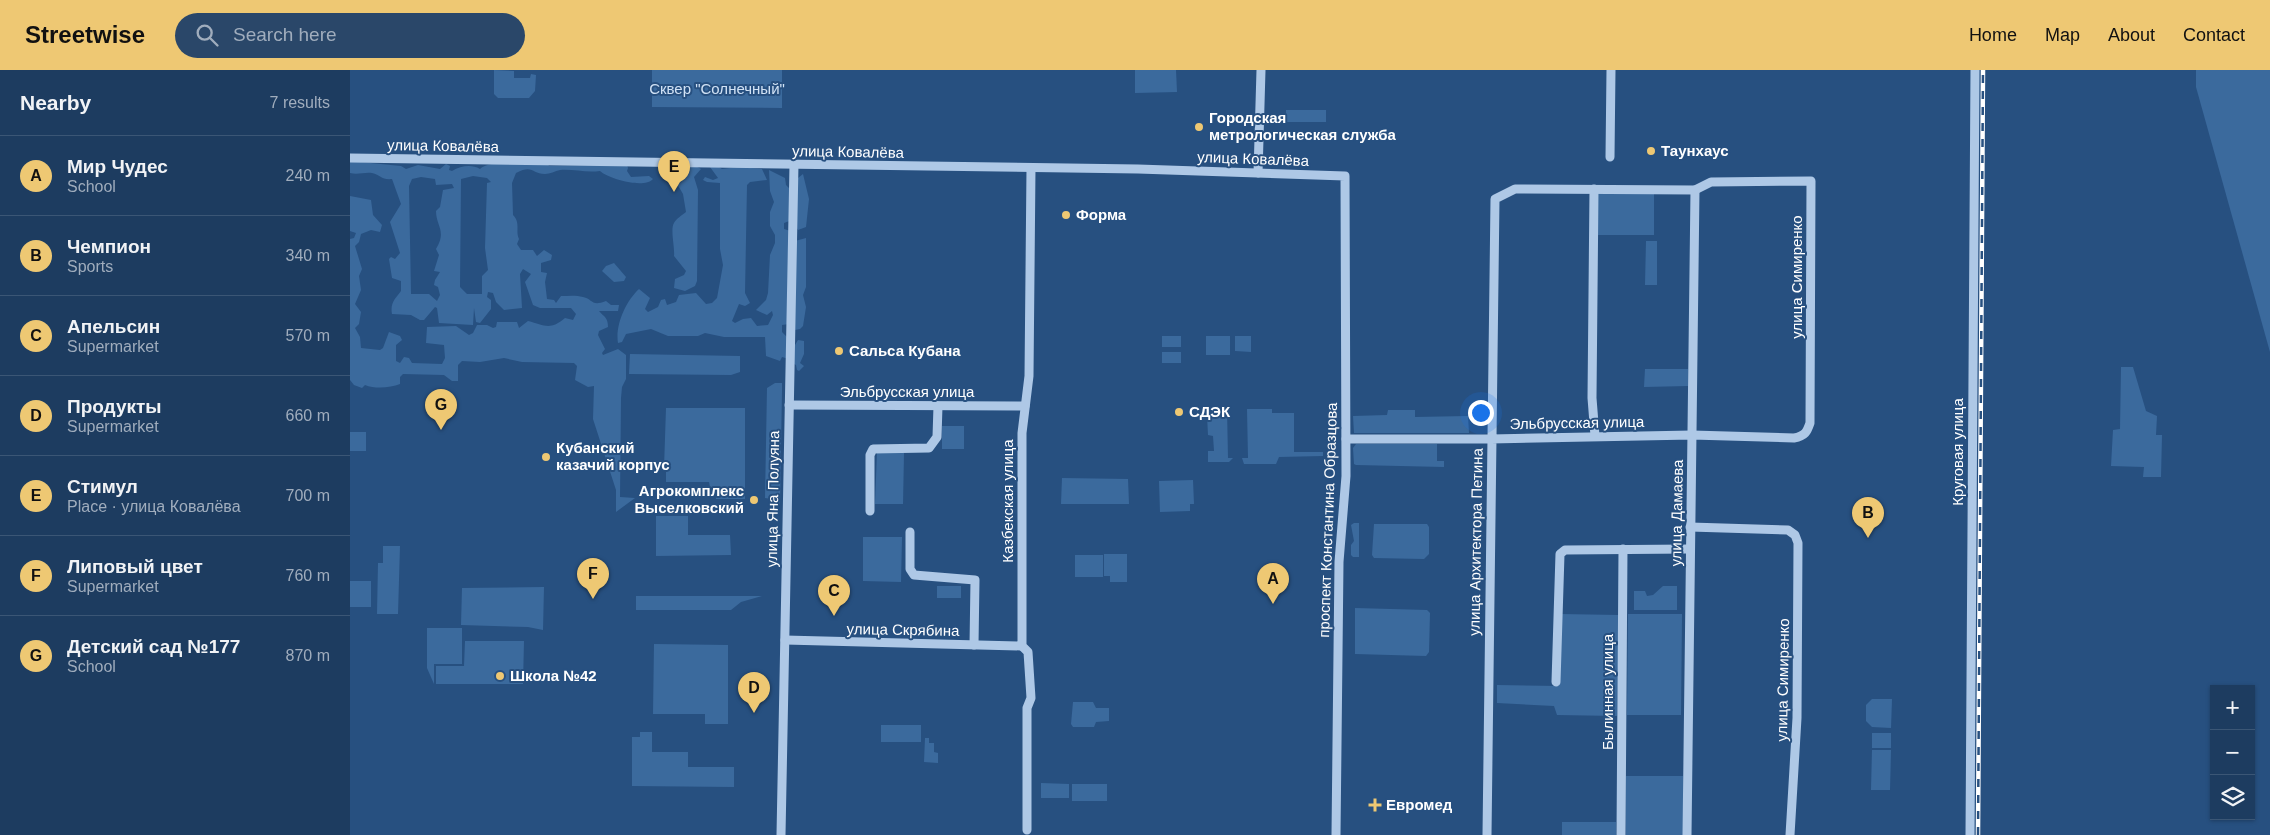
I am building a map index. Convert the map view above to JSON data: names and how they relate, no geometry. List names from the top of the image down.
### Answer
{
  "streets": {
    "street": [
      "улица Ковалёва",
      "улица Симиренко",
      "Эльбрусская улица",
      "Круговая улица",
      "улица Яна Полуяна",
      "Казбекская улица",
      "улица Дамаева",
      "проспект Константина Образцова",
      "улица Архитектора Петина",
      "улица Скрябина",
      "Былинная улица"
    ]
  },
  "crossings": [
    ["улица Ковалёва", "улица Яна Полуяна"],
    ["улица Ковалёва", "Казбекская улица"],
    ["улица Ковалёва", "проспект Константина Образцова"],
    ["улица Симиренко", "Эльбрусская улица"],
    ["улица Симиренко", "улица Дамаева"],
    ["Эльбрусская улица", "улица Яна Полуяна"],
    ["Эльбрусская улица", "Казбекская улица"],
    ["Эльбрусская улица", "улица Дамаева"],
    ["Эльбрусская улица", "проспект Константина Образцова"],
    ["Эльбрусская улица", "улица Архитектора Петина"],
    ["улица Яна Полуяна", "улица Скрябина"],
    ["Казбекская улица", "улица Скрябина"]
  ],
  "parks": ["Сквер \"Солнечный\""],
  "places": {
    "other": [
      "Городская метрологическая служба",
      "Таунхаус",
      "Форма",
      "Сальса Кубана",
      "СДЭК",
      "Кубанский казачий корпус",
      "Агрокомплекс Выселковский",
      "Школа №42"
    ],
    "health": ["Евромед"]
  },
  "page": {
    "header": "Streetwise",
    "search": "Search here",
    "nav": [
      "Home",
      "Map",
      "About",
      "Contact"
    ],
    "heading": ["Nearby", "7 results"],
    "list": [
      {
        "mark": "A",
        "name": "Мир Чудес",
        "note": "School",
        "value": "240 m"
      },
      {
        "mark": "B",
        "name": "Чемпион",
        "note": "Sports",
        "value": "340 m"
      },
      {
        "mark": "C",
        "name": "Апельсин",
        "note": "Supermarket",
        "value": "570 m"
      },
      {
        "mark": "D",
        "name": "Продукты",
        "note": "Supermarket",
        "value": "660 m"
      },
      {
        "mark": "E",
        "name": "Стимул",
        "note": "Place · улица Ковалёва",
        "value": "700 m"
      },
      {
        "mark": "F",
        "name": "Липовый цвет",
        "note": "Supermarket",
        "value": "760 m"
      },
      {
        "mark": "G",
        "name": "Детский сад №177",
        "note": "School",
        "value": "870 m"
      }
    ],
    "pins": [
      "E",
      "G",
      "B",
      "F",
      "A",
      "C",
      "D"
    ],
    "map_buttons": ["+", "−"]
  }
}
